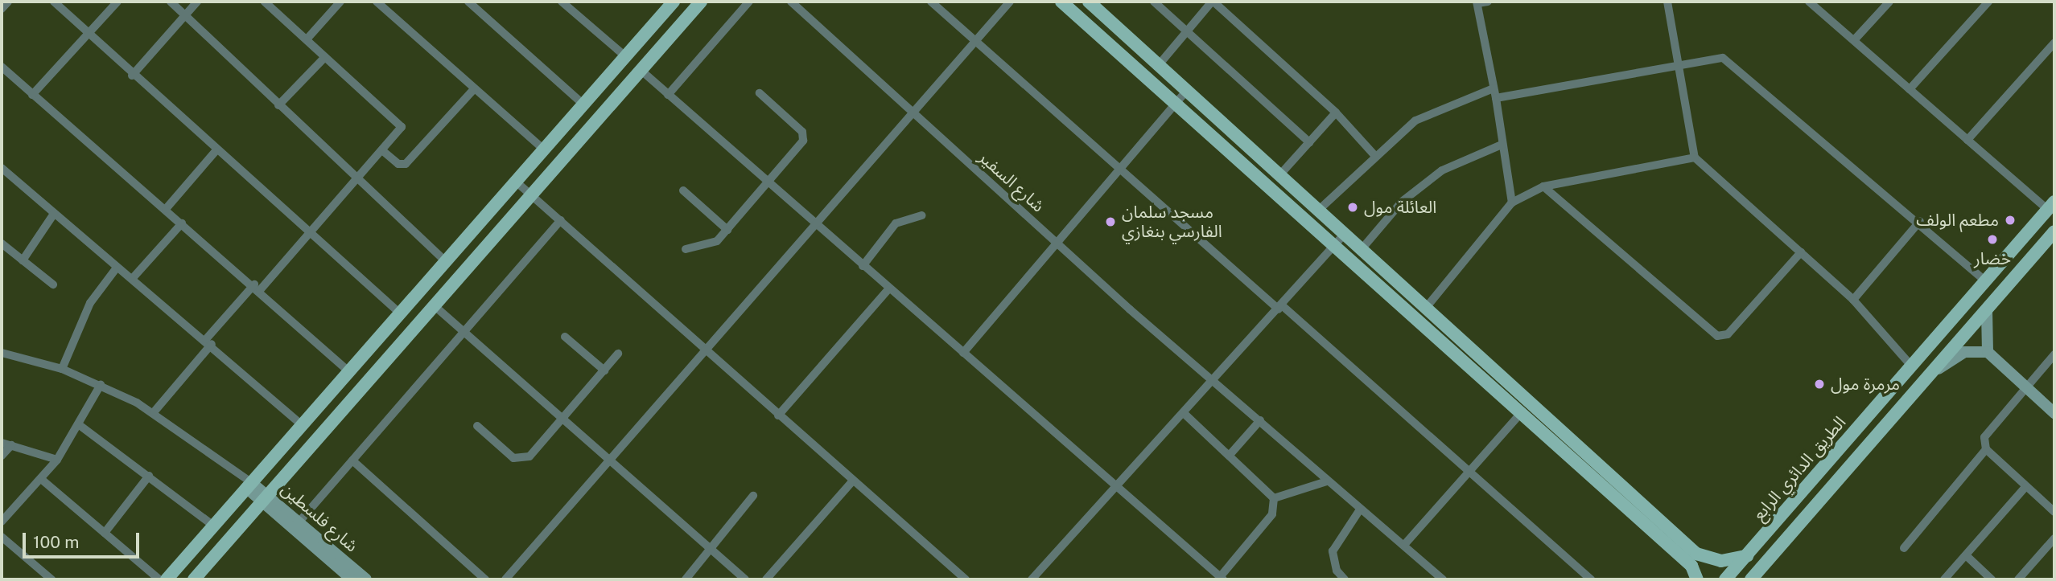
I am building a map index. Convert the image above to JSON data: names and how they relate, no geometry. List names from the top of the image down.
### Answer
{
  "streets": {
    "main road": ["الطريق الدائري الرابع"],
    "street": ["شارع السفير", "شارع فلسطين"]
  },
  "places": [
    "العائلة مول",
    "مطعم الولف",
    "مسجد سلمان الفارسي بنغازي",
    "خضار",
    "مرمرة مول"
  ],
  "scale_bar": "100 m"
}
